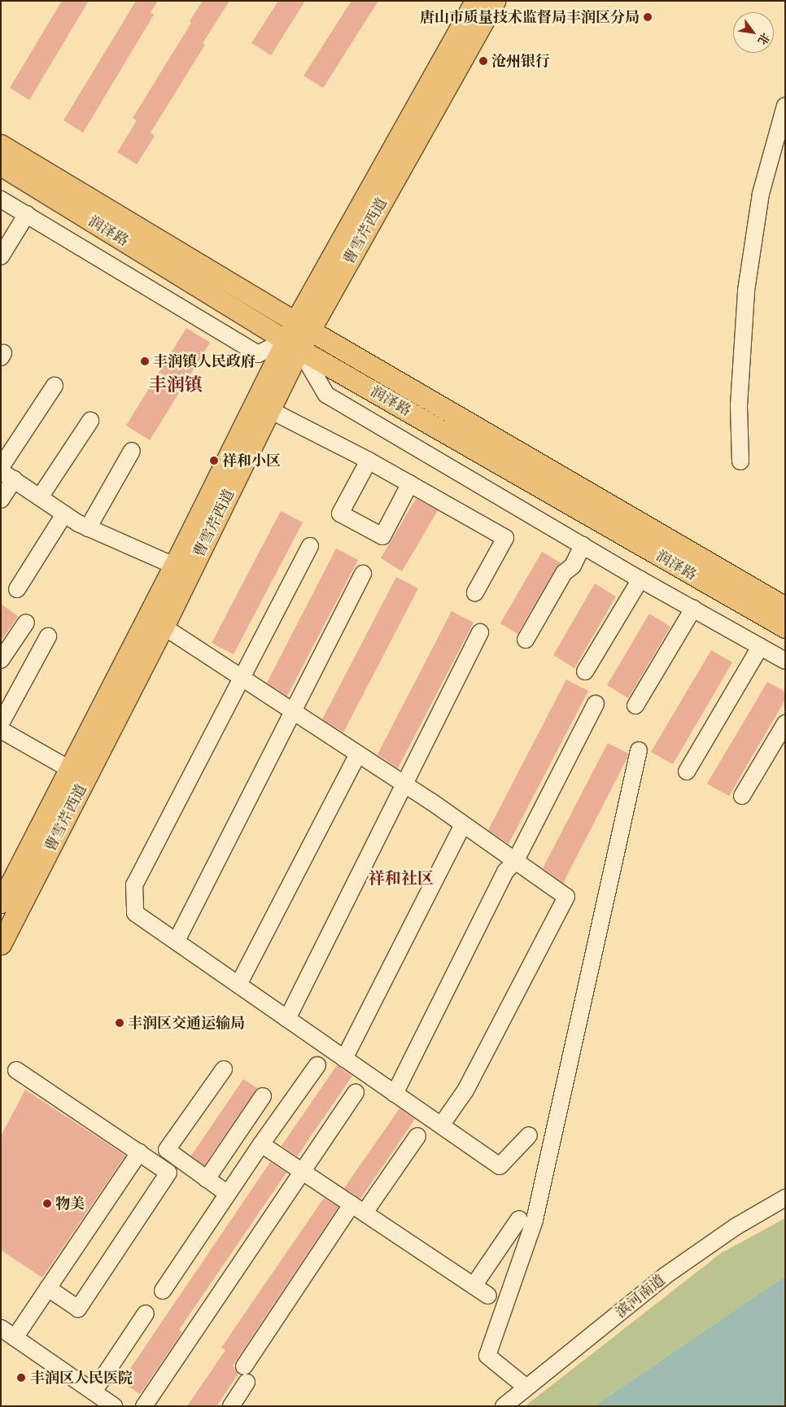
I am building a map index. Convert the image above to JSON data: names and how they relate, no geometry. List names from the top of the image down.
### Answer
{
  "streets": {
    "main road": ["润泽路", "曹雪芹西道"],
    "street": ["滨河南道"]
  },
  "crossings": [
    ["润泽路", "曹雪芹西道"]
  ],
  "districts": ["丰润镇", "祥和社区"],
  "places": [
    "唐山市质量技术监督局丰润区分局",
    "沧州银行",
    "丰润镇人民政府",
    "祥和小区",
    "丰润区交通运输局",
    "物美",
    "丰润区人民医院"
  ],
  "north": "bottom right"
}
